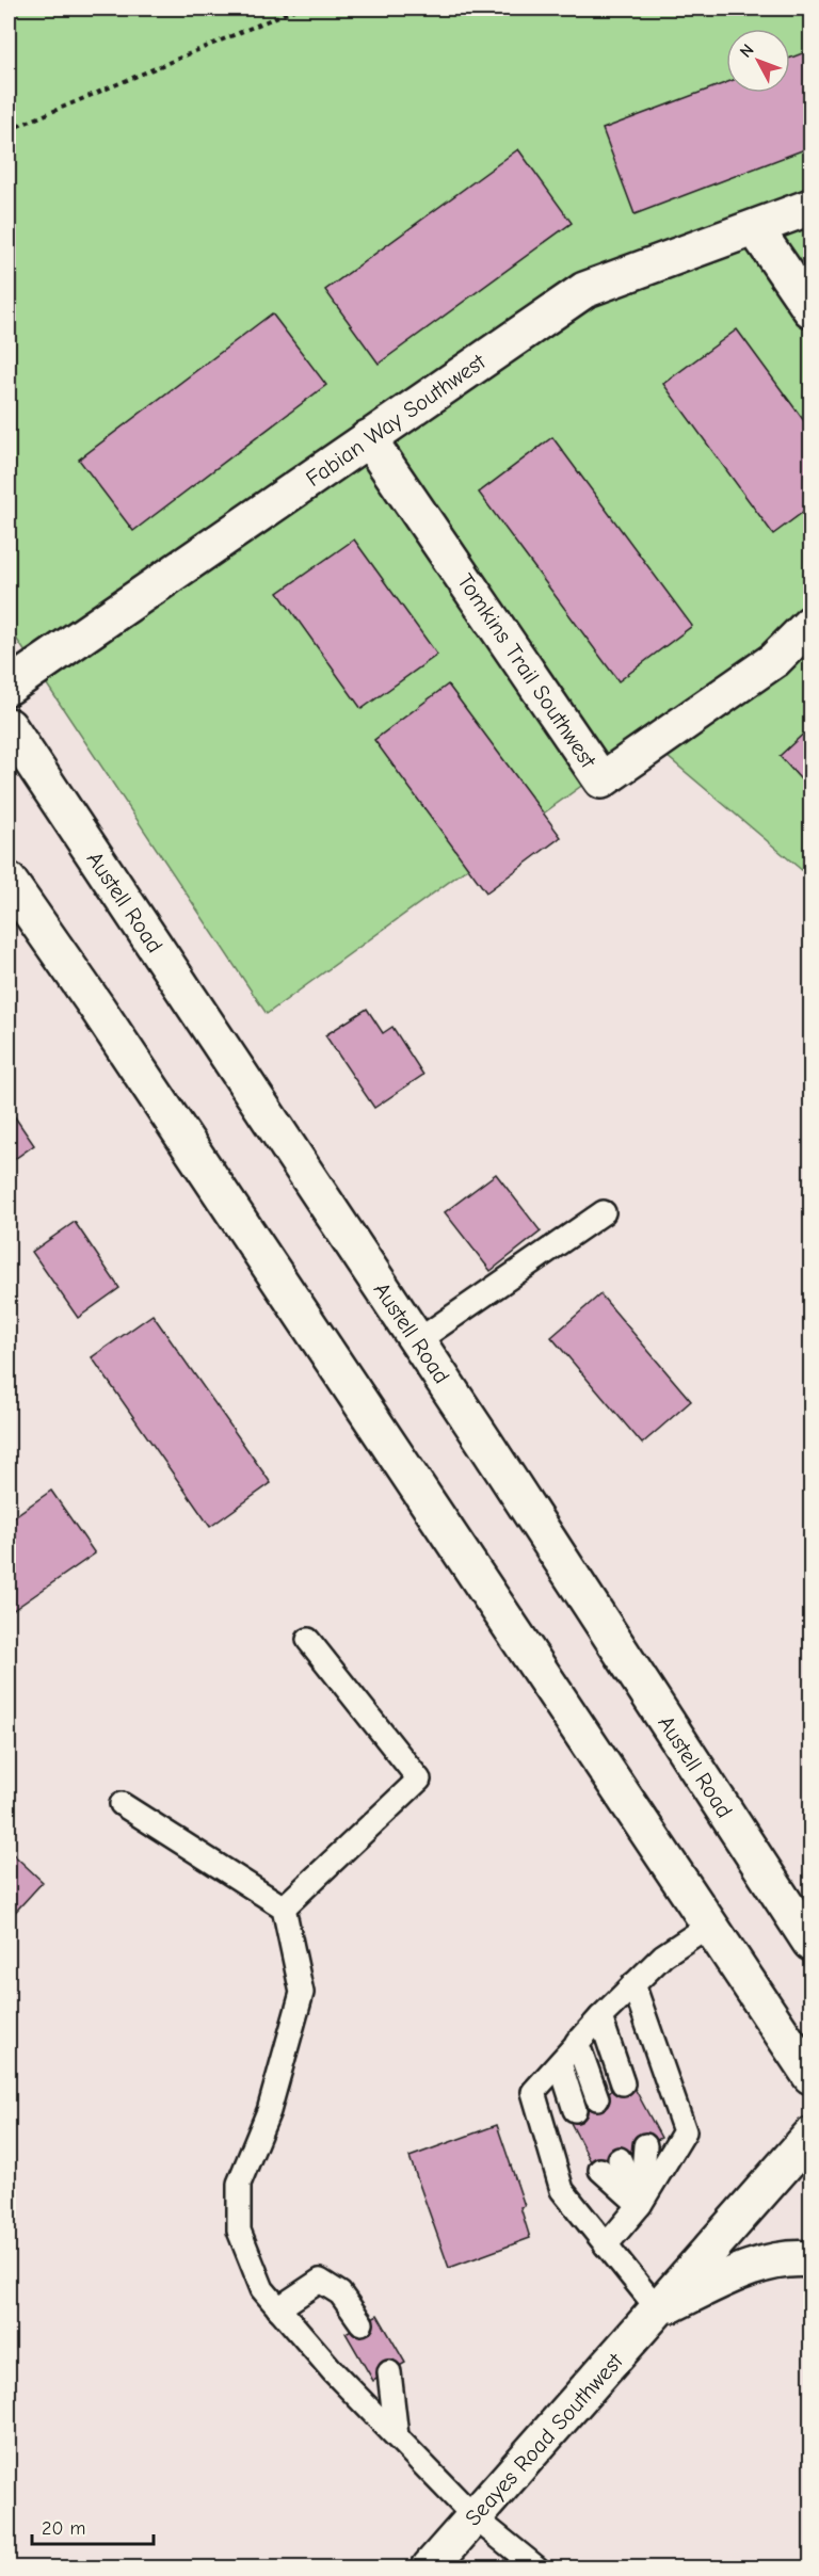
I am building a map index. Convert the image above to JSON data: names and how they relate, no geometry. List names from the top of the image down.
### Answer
{
  "streets": {
    "main road": [
      "Fabian Way Southwest",
      "Tomkins Trail Southwest",
      "Austell Road",
      "Seayes Road Southwest"
    ]
  },
  "crossings": [
    ["Fabian Way Southwest", "Tomkins Trail Southwest"]
  ],
  "scale_bar": "20 m",
  "north": "top left"
}
